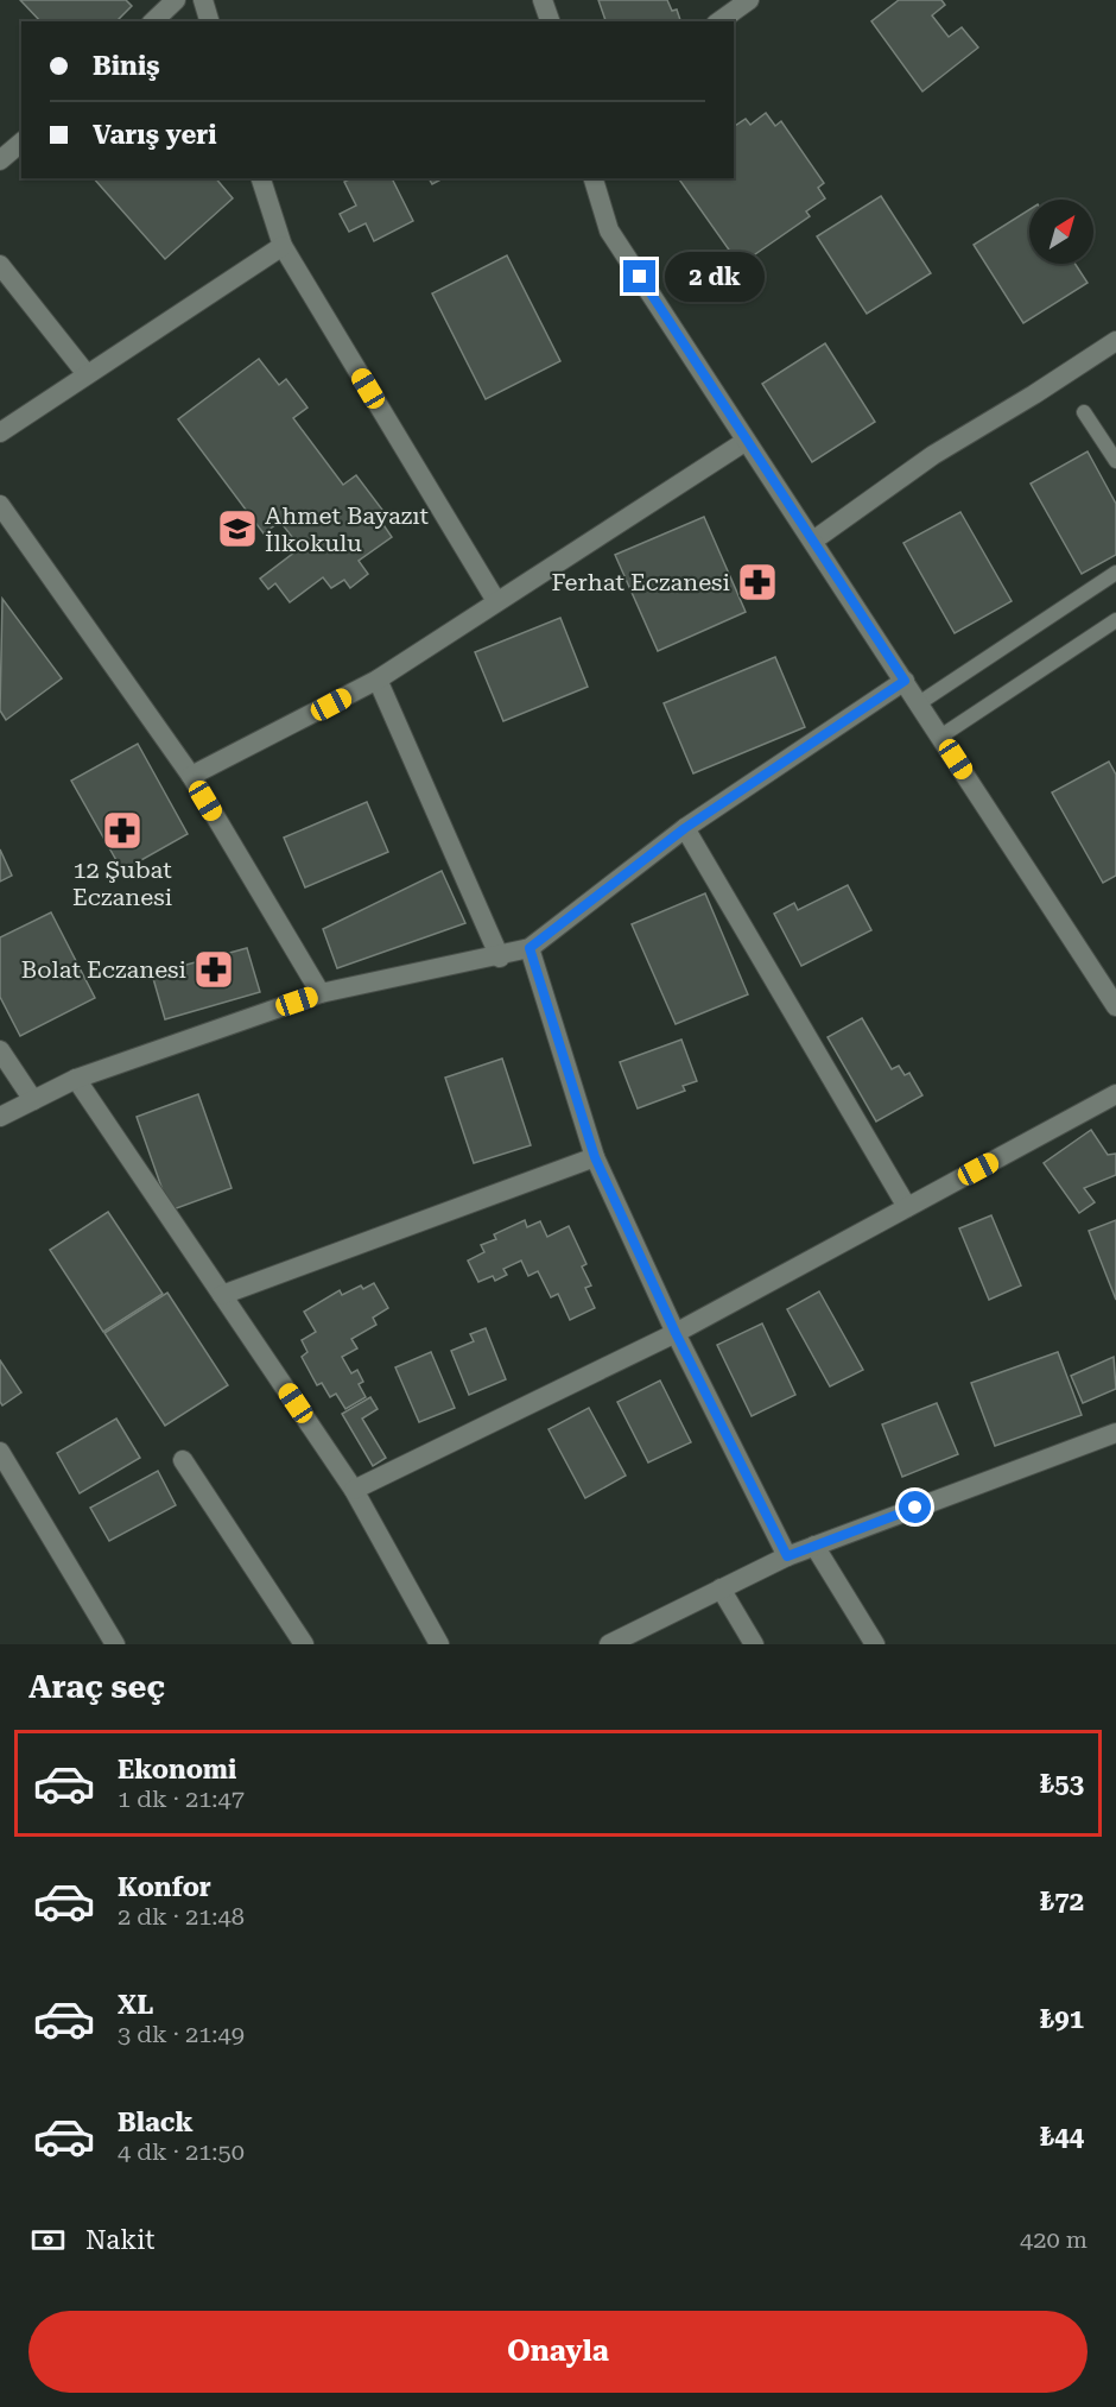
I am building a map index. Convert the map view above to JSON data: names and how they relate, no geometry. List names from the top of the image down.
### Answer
{
  "places": {
    "school or university": ["Ahmet Bayazıt İlkokulu"],
    "pharmacy": ["Ferhat Eczanesi", "12 Şubat Eczanesi", "Bolat Eczanesi"]
  },
  "north": "top right",
  "page": {
    "banner": ["Biniş", "Varış yeri"],
    "bubble": "2 dk",
    "heading": "Araç seç",
    "list": [
      {
        "name": "Ekonomi",
        "note": "1 dk · 21:47",
        "value": "₺53"
      },
      {
        "name": "Konfor",
        "note": "2 dk · 21:48",
        "value": "₺72"
      },
      {
        "name": "XL",
        "note": "3 dk · 21:49",
        "value": "₺91"
      },
      {
        "name": "Black",
        "note": "4 dk · 21:50",
        "value": "₺44"
      }
    ],
    "pay": ["Nakit", "420 m"],
    "buttons": "Onayla"
  }
}
